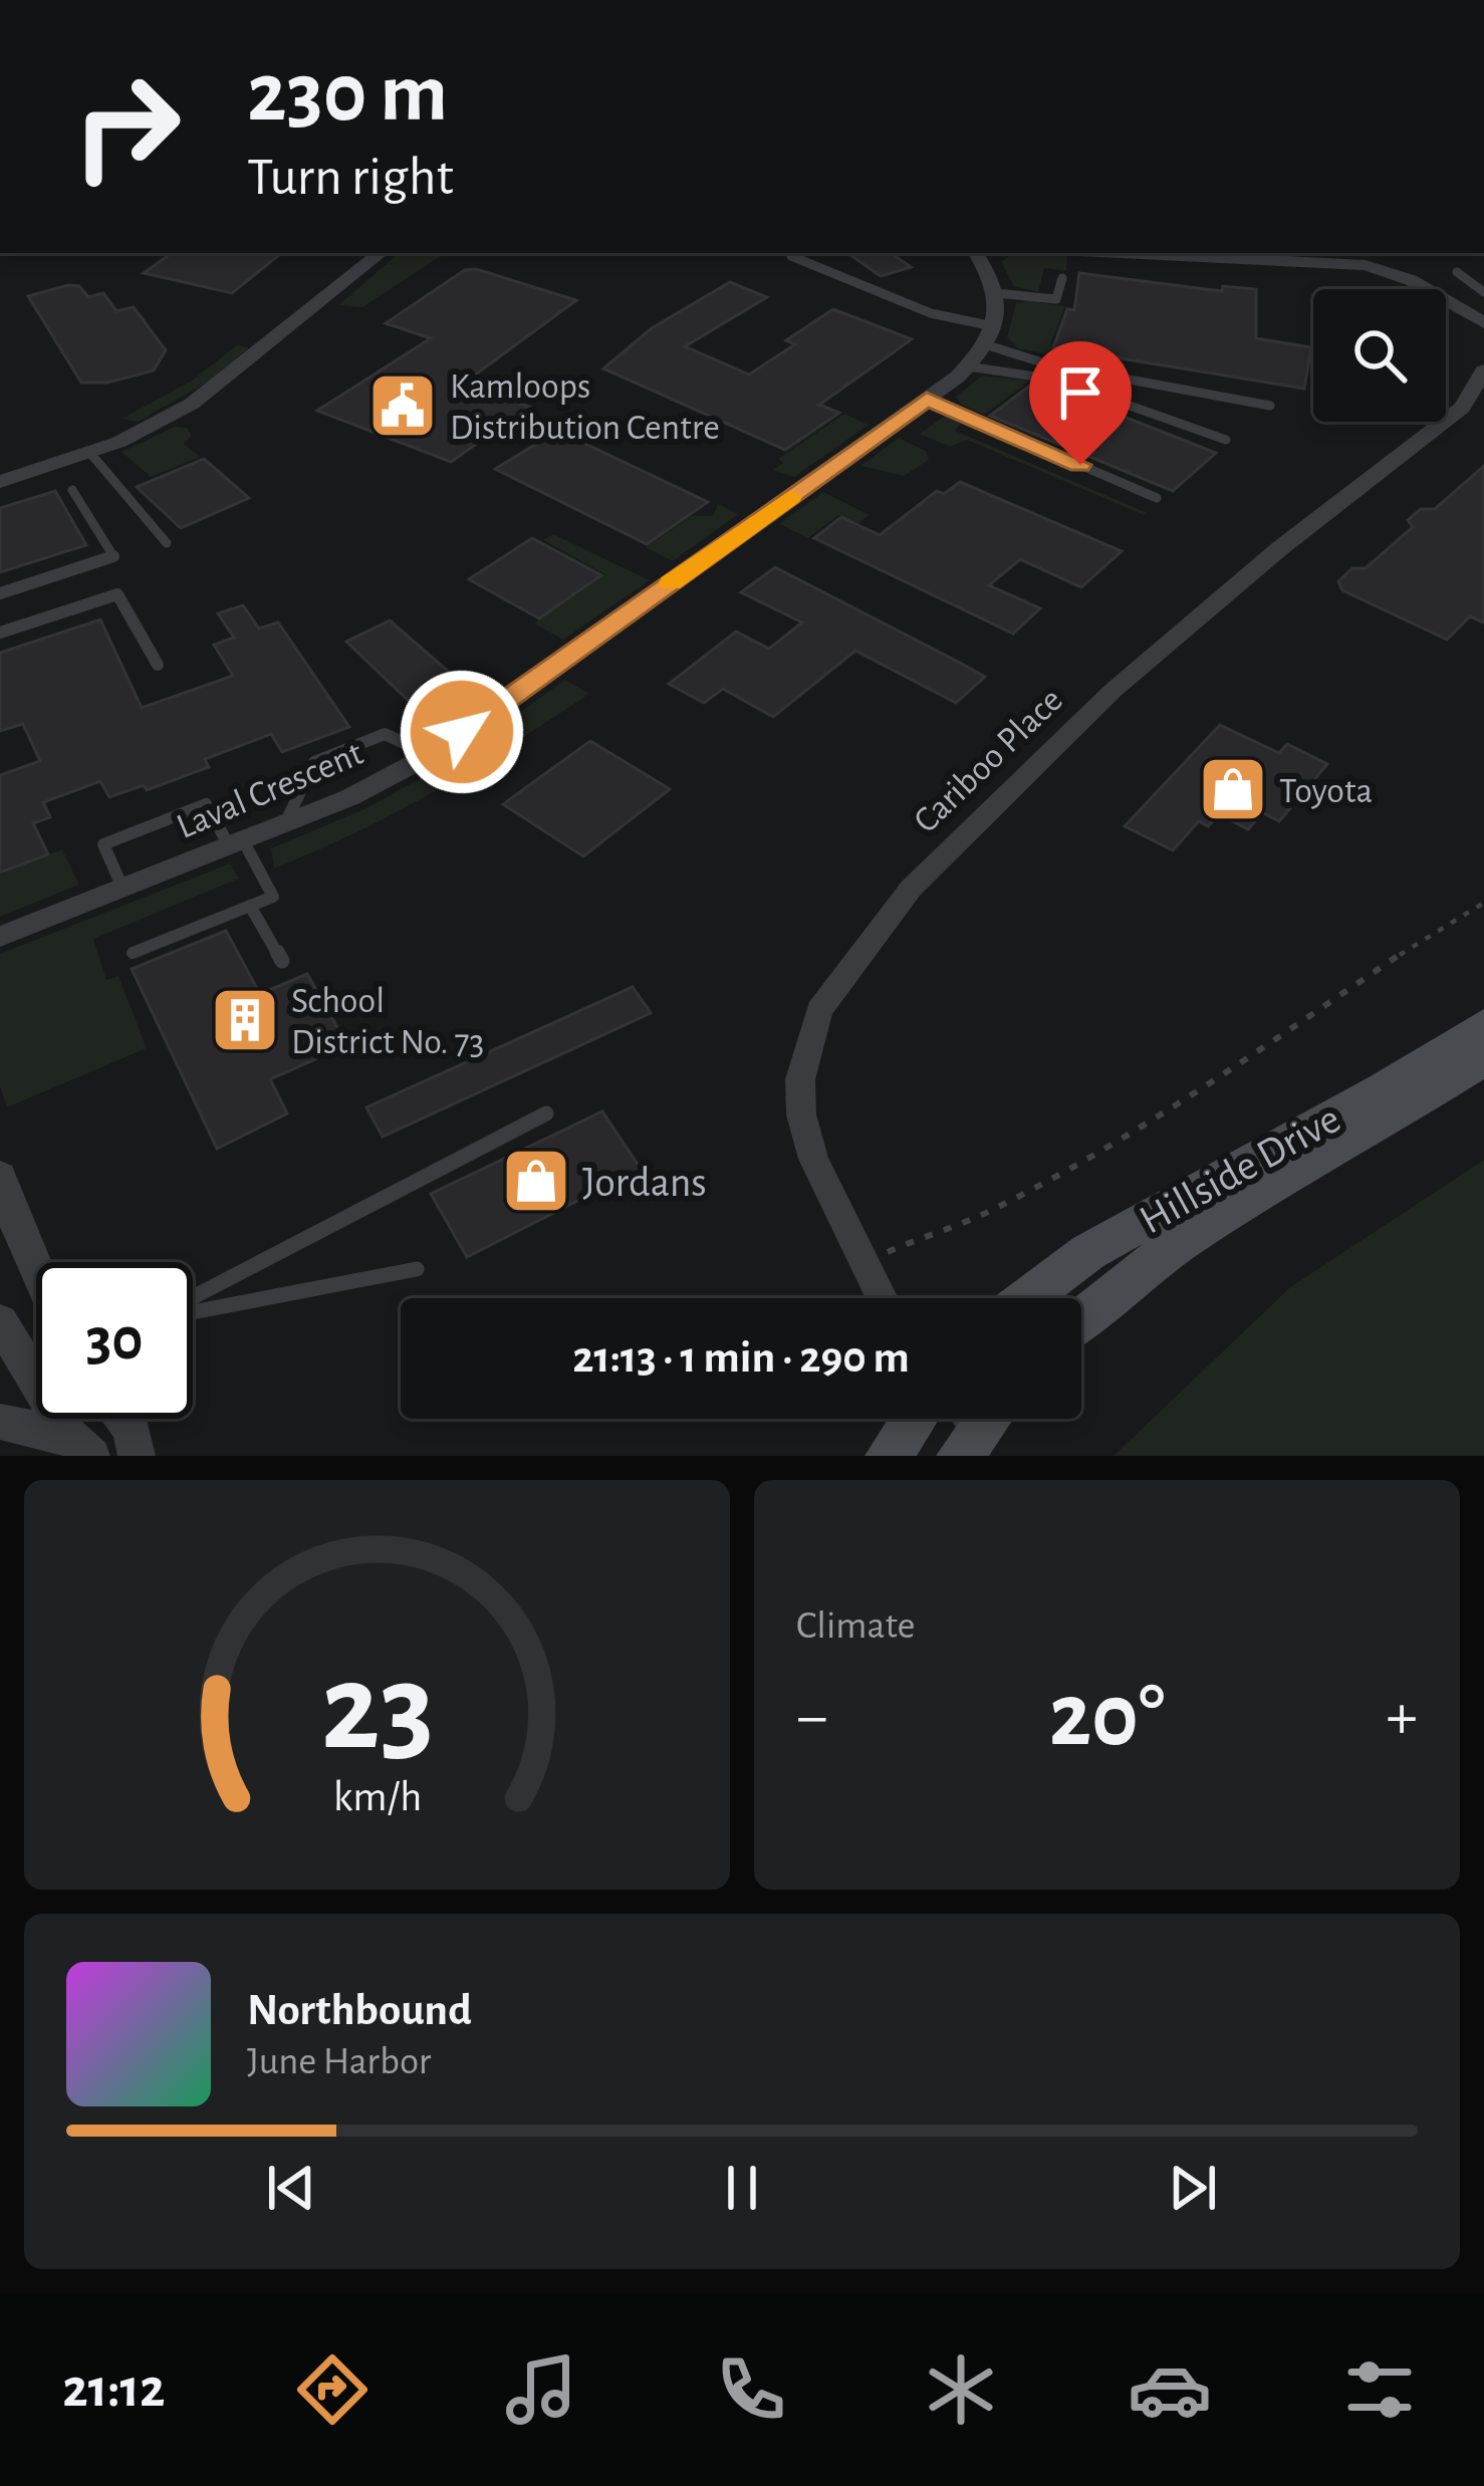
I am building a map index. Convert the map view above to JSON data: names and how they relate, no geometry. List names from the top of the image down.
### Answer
{
  "streets": {
    "main road": ["Hillside Drive"],
    "street": ["Cariboo Place", "Laval Crescent"]
  },
  "places": {
    "public building": ["Kamloops Distribution Centre"],
    "shop": ["Toyota", "Jordans"],
    "building": ["School District No. 73"]
  },
  "page": {
    "turn": ["230 m", "Turn right"],
    "limit": "30",
    "trip": "21:13 · 1 min · 290 m",
    "tile": "Climate",
    "heat": ["−", "20°", "+"],
    "song": ["Northbound", "June Harbor"],
    "tabs": "21:12",
    "gauge": ["23", "km/h"]
  }
}
